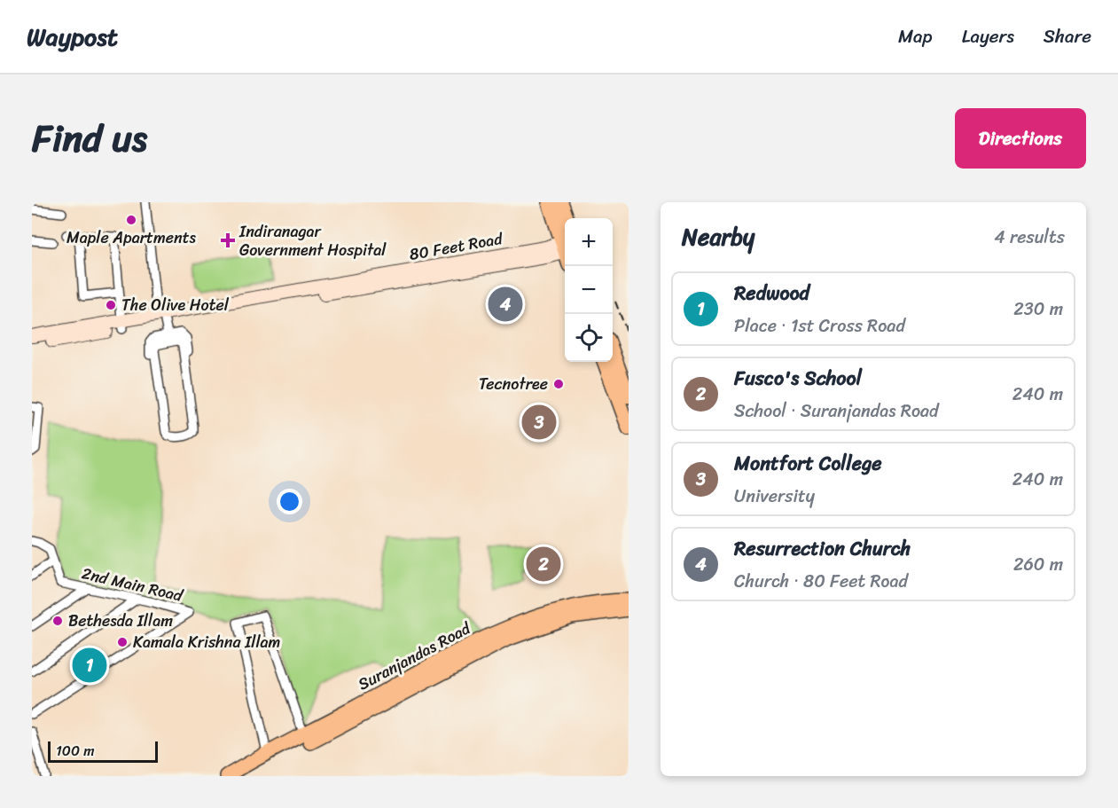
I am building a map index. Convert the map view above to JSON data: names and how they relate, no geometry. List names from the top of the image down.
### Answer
{
  "streets": {
    "main road": ["80 Feet Road", "Suranjandas Road"],
    "street": ["2nd Main Road"]
  },
  "places": {
    "other": [
      "Maple Apartments",
      "The Olive Hotel",
      "Tecnotree",
      "Bethesda Illam",
      "Kamala Krishna Illam"
    ],
    "health": ["Indiranagar Government Hospital"]
  },
  "scale_bar": "100 m",
  "page": {
    "header": "Waypost",
    "nav": ["Map", "Layers", "Share"],
    "title": "Find us",
    "buttons": "Directions",
    "heading": ["Nearby", "4 results"],
    "map_buttons": ["+", "−"],
    "list": [
      {
        "mark": "1",
        "name": "Redwood",
        "note": "Place · 1st Cross Road",
        "value": "230 m"
      },
      {
        "mark": "2",
        "name": "Fusco's School",
        "note": "School · Suranjandas Road",
        "value": "240 m"
      },
      {
        "mark": "3",
        "name": "Montfort College",
        "note": "University",
        "value": "240 m"
      },
      {
        "mark": "4",
        "name": "Resurrection Church",
        "note": "Church · 80 Feet Road",
        "value": "260 m"
      }
    ],
    "pins": [
      "4",
      "3",
      "2",
      "1"
    ],
    "scale": "100 m"
  }
}
